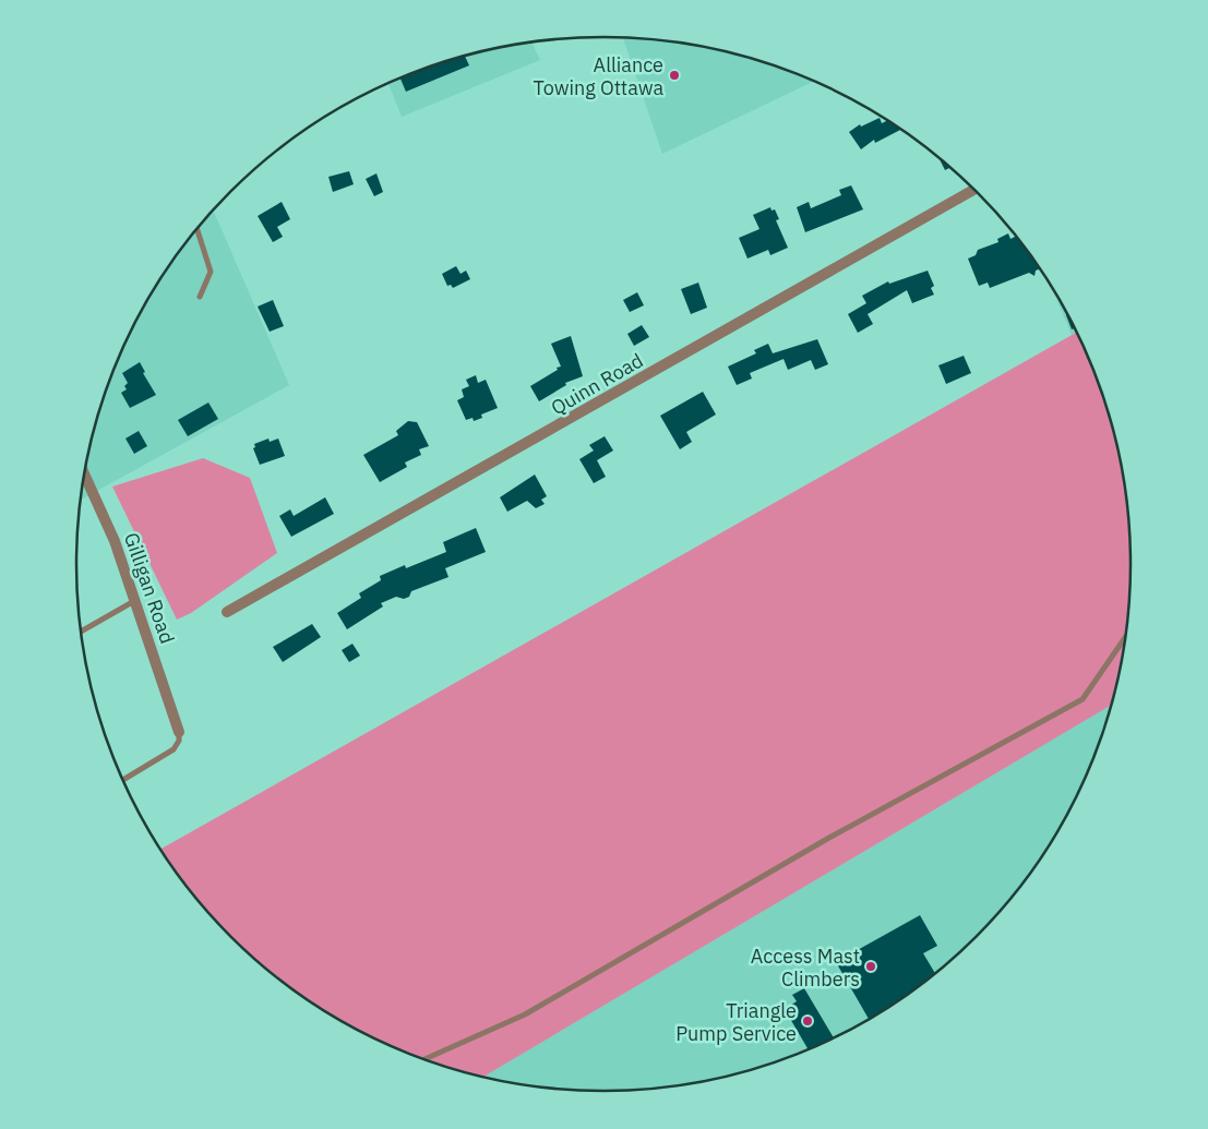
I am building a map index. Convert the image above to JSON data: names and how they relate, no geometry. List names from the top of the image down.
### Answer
{
  "streets": {
    "street": ["Quinn Road", "Gilligan Road"]
  },
  "places": ["Alliance Towing Ottawa", "Access Mast Climbers", "Triangle Pump Service"]
}
